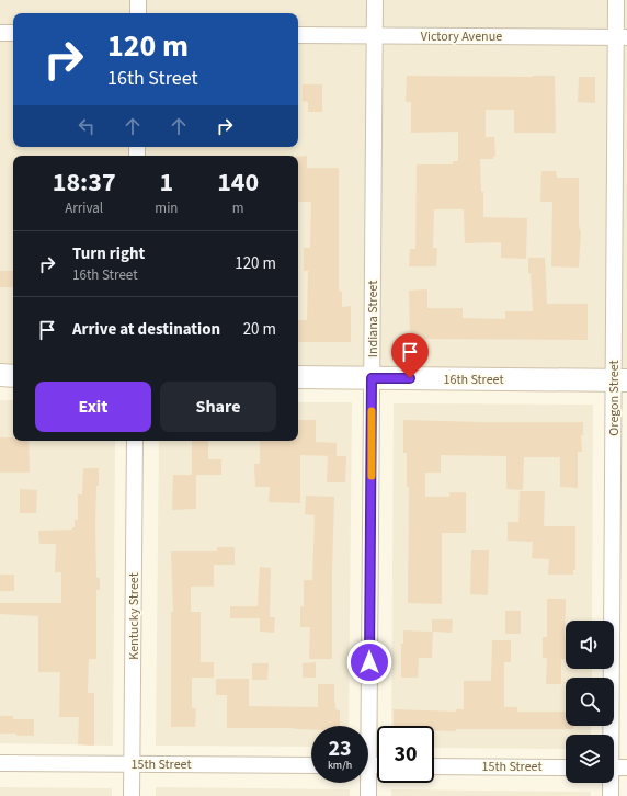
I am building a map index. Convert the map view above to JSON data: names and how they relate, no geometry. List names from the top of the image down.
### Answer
{
  "streets": {
    "street": [
      "Victory Avenue",
      "Indiana Street",
      "16th Street",
      "Oregon Street",
      "Kentucky Street",
      "15th Street"
    ]
  },
  "crossings": [
    ["Victory Avenue", "Indiana Street"],
    ["Victory Avenue", "Oregon Street"],
    ["Indiana Street", "16th Street"],
    ["16th Street", "Oregon Street"],
    ["Kentucky Street", "15th Street"]
  ],
  "page": {
    "turn": ["120 m", "16th Street"],
    "eta": [
      "18:37",
      "Arrival",
      "1",
      "min",
      "140",
      "m"
    ],
    "list": [
      {
        "name": "Turn right",
        "note": "16th Street",
        "value": "120 m"
      },
      {
        "name": "Arrive at destination",
        "value": "20 m"
      }
    ],
    "buttons": ["Exit", "Share"],
    "speed": "23 km/h",
    "limit": "30"
  }
}
